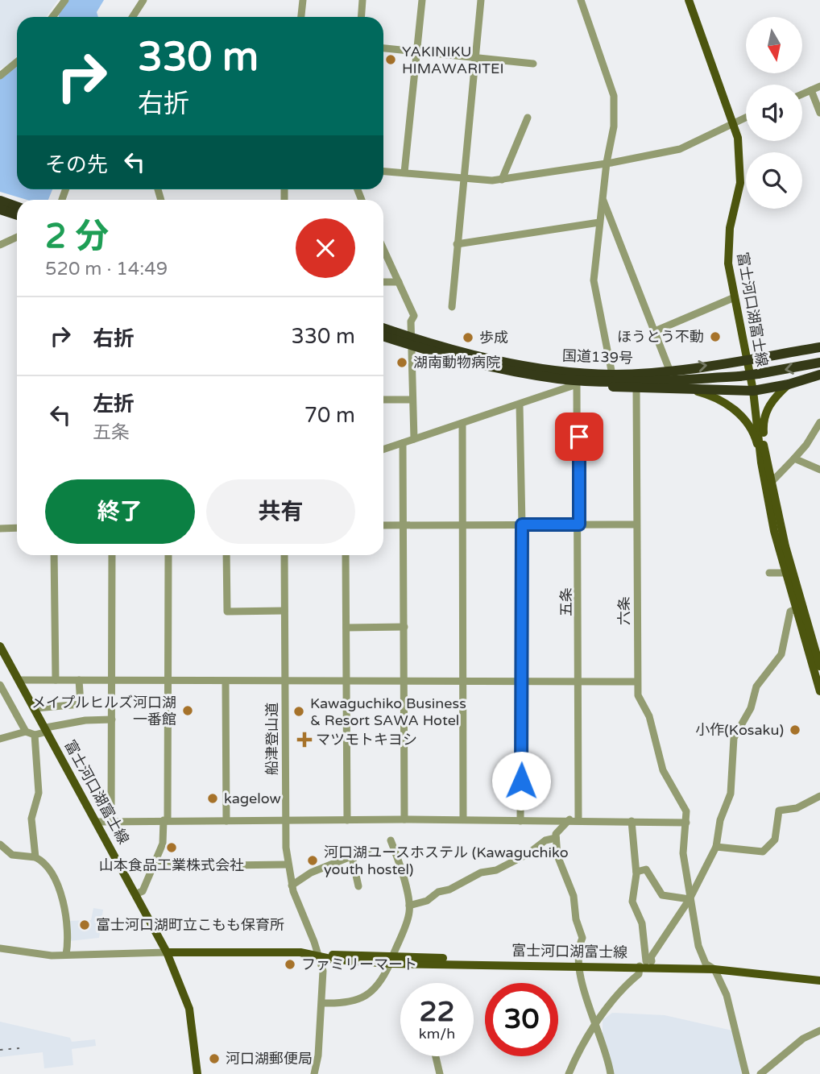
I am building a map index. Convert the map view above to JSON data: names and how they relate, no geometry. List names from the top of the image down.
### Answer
{
  "streets": {
    "highway": ["国道139号"],
    "main road": ["富士河口湖富士線"],
    "street": ["五条", "六条", "船津登山道"]
  },
  "crossings": [
    ["富士河口湖富士線", "国道139号"],
    ["富士河口湖富士線", "船津登山道"]
  ],
  "places": {
    "other": [
      "YAKINIKU HIMAWARITEI",
      "ほうとう不動",
      "歩成",
      "湖南動物病院",
      "メイプルヒルズ河口湖 一番館",
      "Kawaguchiko Business & Resort SAWA Hotel",
      "小作(Kosaku)",
      "kagelow",
      "山本食品工業株式会社",
      "河口湖ユースホステル (Kawaguchiko youth hostel)",
      "富士河口湖町立こもも保育所",
      "ファミリーマート",
      "河口湖郵便局"
    ],
    "health": ["マツモトキヨシ"]
  },
  "north": "bottom",
  "page": {
    "turn": ["330 m", "右折"],
    "then": "その先",
    "heading": ["2 分", "520 m · 14:49"],
    "list": [
      {
        "name": "右折",
        "value": "330 m"
      },
      {
        "name": "左折",
        "note": "五条",
        "value": "70 m"
      }
    ],
    "buttons": ["終了", "共有"],
    "speed": "22 km/h",
    "limit": "30"
  }
}
